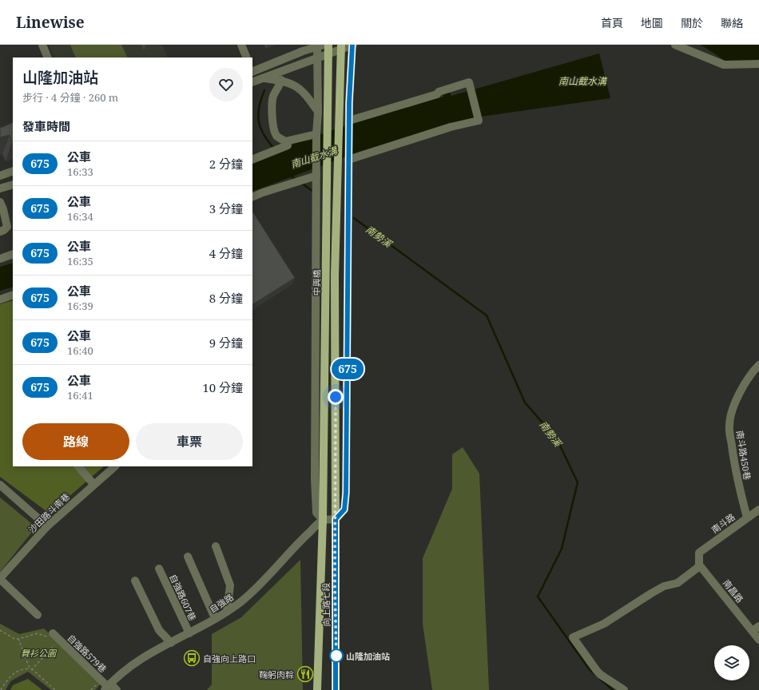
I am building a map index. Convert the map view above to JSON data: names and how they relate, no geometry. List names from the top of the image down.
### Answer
{
  "streets": {
    "main road": ["中興橋", "向上路七段"],
    "street": [
      "南斗路450巷",
      "沙田路斗南巷",
      "南斗路",
      "南昌路",
      "自強路607巷",
      "自強路",
      "自強路579巷"
    ]
  },
  "crossings": [
    ["中興橋", "自強路"],
    ["中興橋", "向上路七段"],
    ["南斗路450巷", "南斗路"],
    ["南斗路", "南昌路"],
    ["自強路607巷", "自強路"],
    ["自強路", "向上路七段"],
    ["自強路", "自強路579巷"]
  ],
  "water": ["南山截水溝", "南勢溪"],
  "parks": ["舞衫公園"],
  "places": {
    "other": ["山隆加油站"],
    "bus stop": ["自強向上路口"],
    "restaurant": ["鞠躬肉粽"]
  },
  "lines": ["bus line 675"],
  "page": {
    "header": "Linewise",
    "nav": [
      "首頁",
      "地圖",
      "關於",
      "聯絡"
    ],
    "on_map": "675",
    "heading": [
      ["山隆加油站", "步行 · 4 分鐘 · 260 m"],
      "發車時間"
    ],
    "list": [
      {
        "mark": "675",
        "name": "公車",
        "note": "16:33",
        "value": "2 分鐘"
      },
      {
        "mark": "675",
        "name": "公車",
        "note": "16:34",
        "value": "3 分鐘"
      },
      {
        "mark": "675",
        "name": "公車",
        "note": "16:35",
        "value": "4 分鐘"
      },
      {
        "mark": "675",
        "name": "公車",
        "note": "16:39",
        "value": "8 分鐘"
      },
      {
        "mark": "675",
        "name": "公車",
        "note": "16:40",
        "value": "9 分鐘"
      },
      {
        "mark": "675",
        "name": "公車",
        "note": "16:41",
        "value": "10 分鐘"
      }
    ],
    "buttons": ["路線", "車票"]
  }
}
